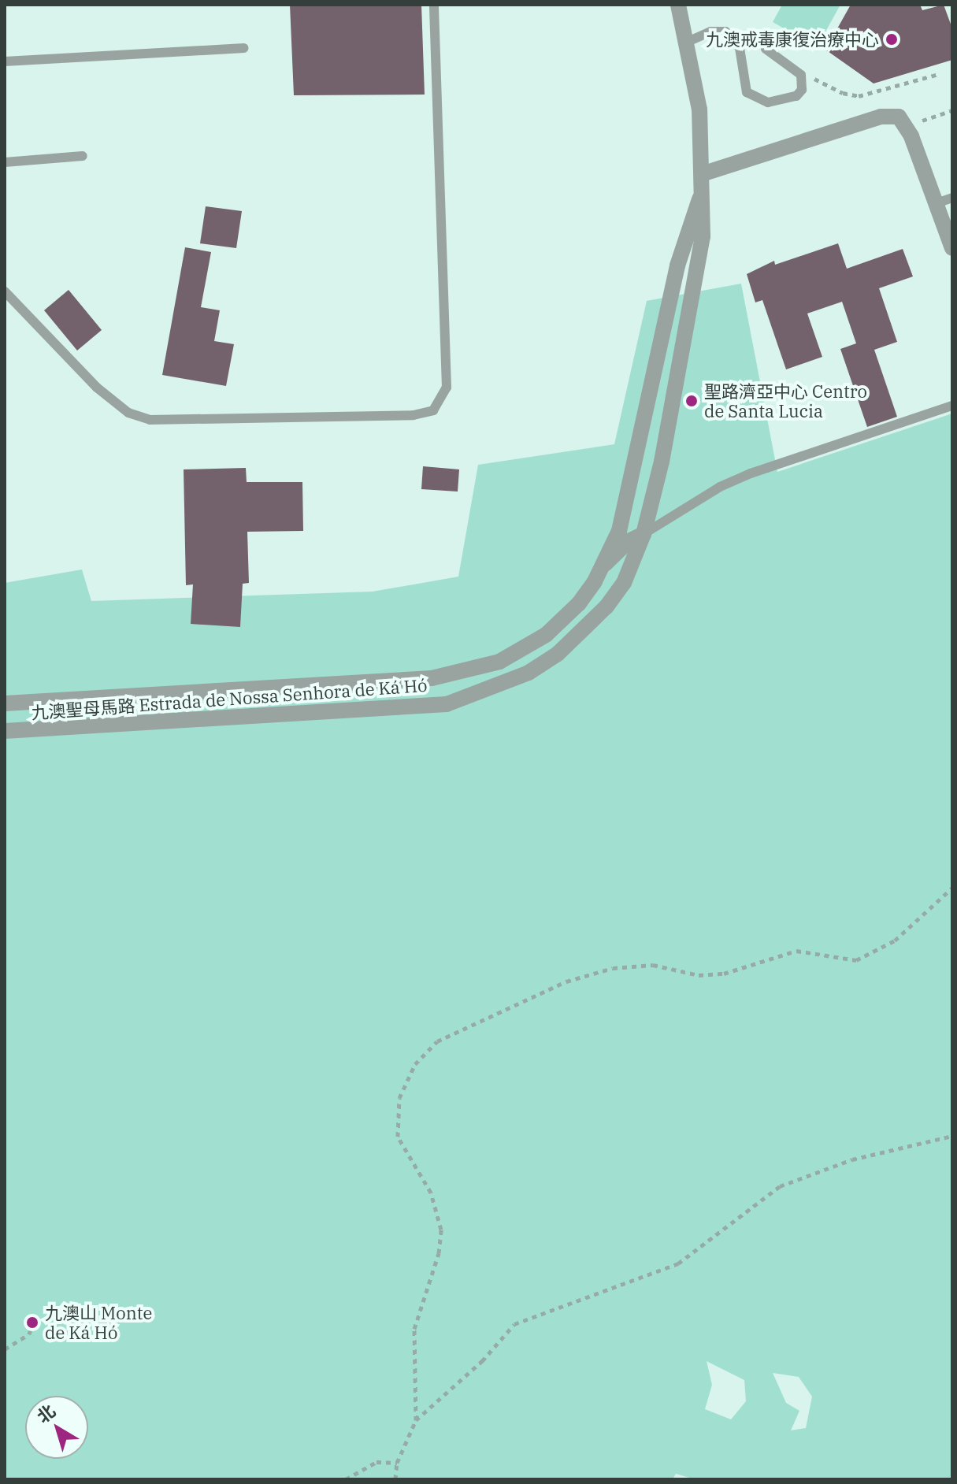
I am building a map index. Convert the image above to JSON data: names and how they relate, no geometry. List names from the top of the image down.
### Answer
{
  "streets": {
    "street": ["九澳聖母馬路 Estrada de Nossa Senhora de Ká Hó"]
  },
  "places": ["九澳戒毒康復治療中心", "聖路濟亞中心 Centro de Santa Lucia", "九澳山 Monte de Ká Hó"],
  "north": "top left"
}
